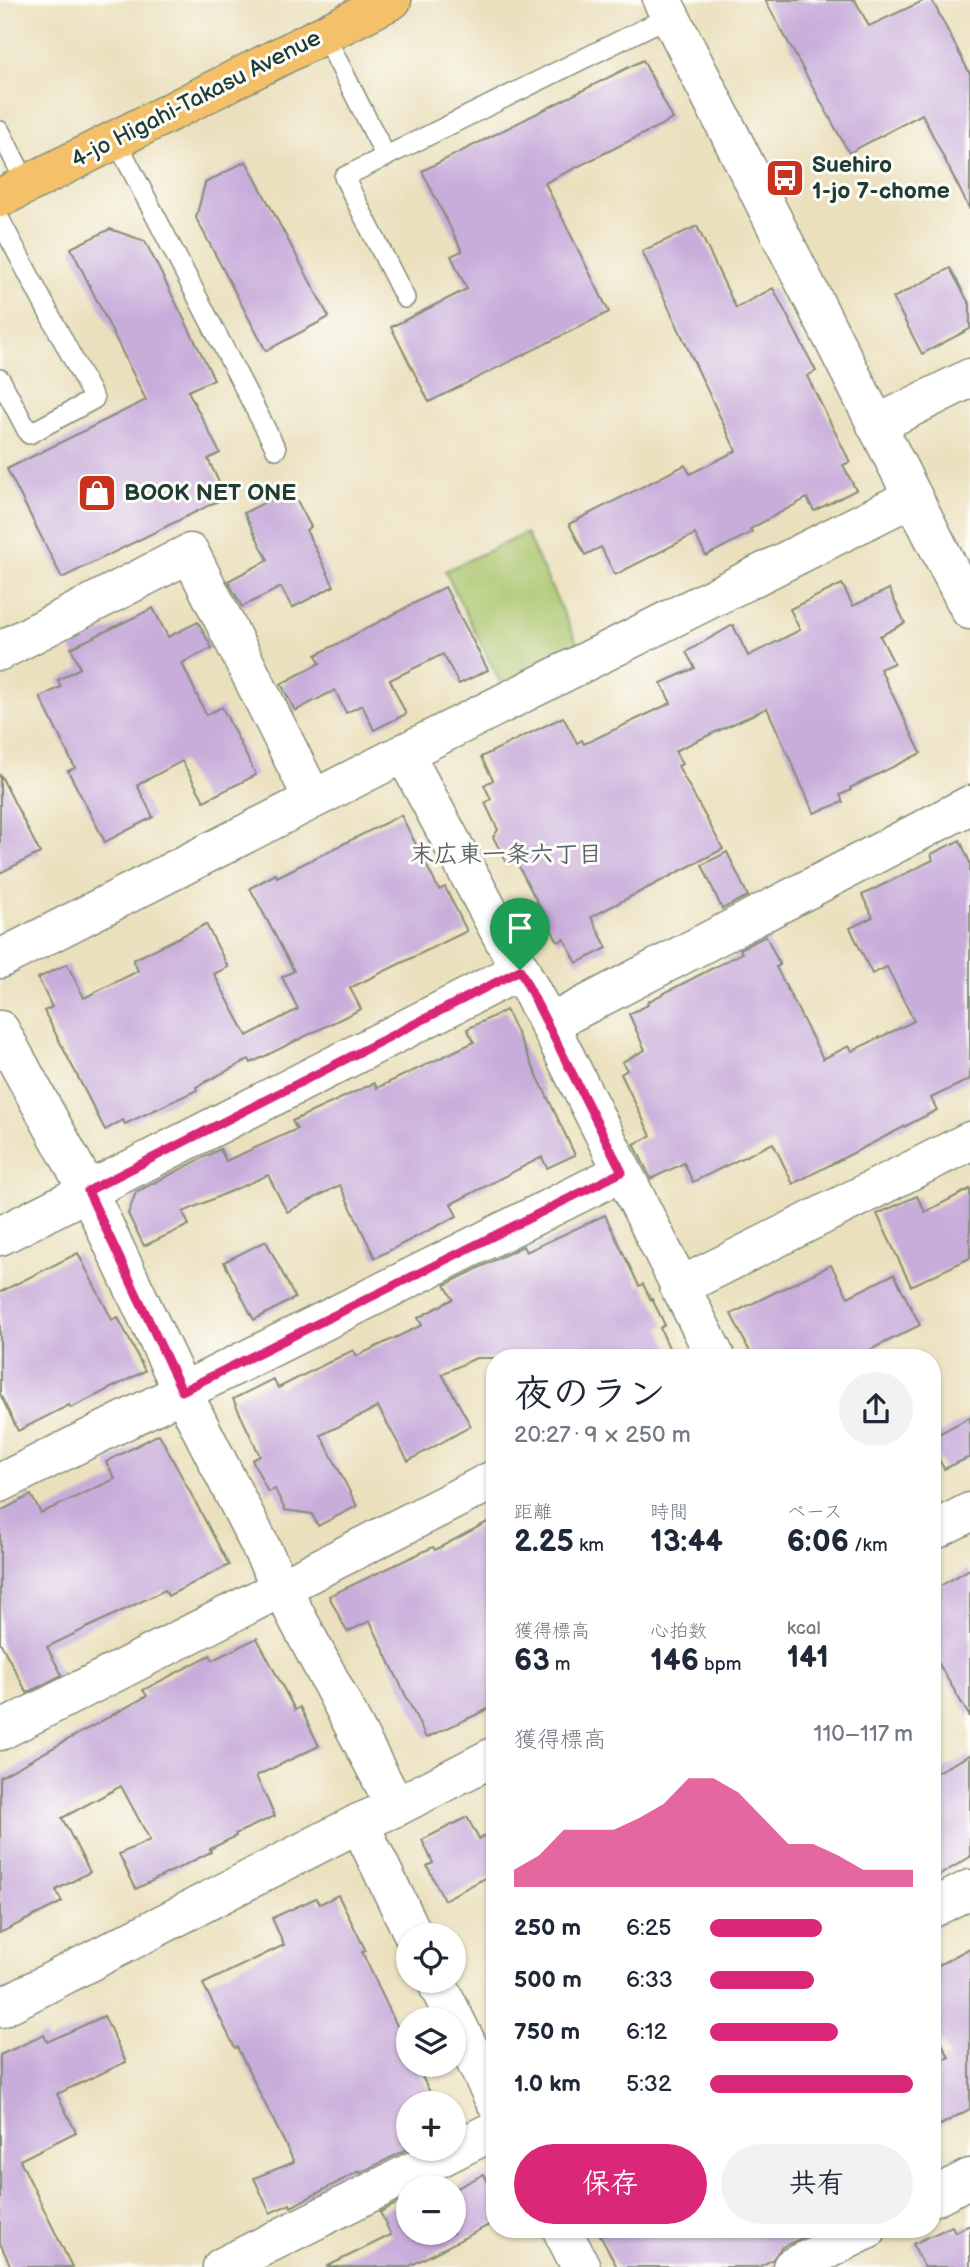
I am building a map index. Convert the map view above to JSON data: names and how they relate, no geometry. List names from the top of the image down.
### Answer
{
  "streets": {
    "highway": ["4-jo Higahi-Takasu Avenue"]
  },
  "districts": ["末広東一条六丁目"],
  "places": {
    "bus stop": ["Suehiro 1-jo 7-chome"],
    "shop": ["BOOK NET ONE"]
  },
  "page": {
    "heading": ["夜のラン", "20:27 · 9 × 250 m"],
    "stats": [
      ["距離", "2.25 km"],
      ["時間", "13:44"],
      ["ペース", "6:06 /km"],
      ["獲得標高", "63 m"],
      ["心拍数", "146 bpm"],
      ["kcal", "141"]
    ],
    "chart": ["獲得標高", "110–117 m"],
    "list": [
      {
        "name": "250 m",
        "note": "6:25"
      },
      {
        "name": "500 m",
        "note": "6:33"
      },
      {
        "name": "750 m",
        "note": "6:12"
      },
      {
        "name": "1.0 km",
        "note": "5:32"
      }
    ],
    "map_buttons": ["+", "−"],
    "buttons": ["保存", "共有"]
  }
}
